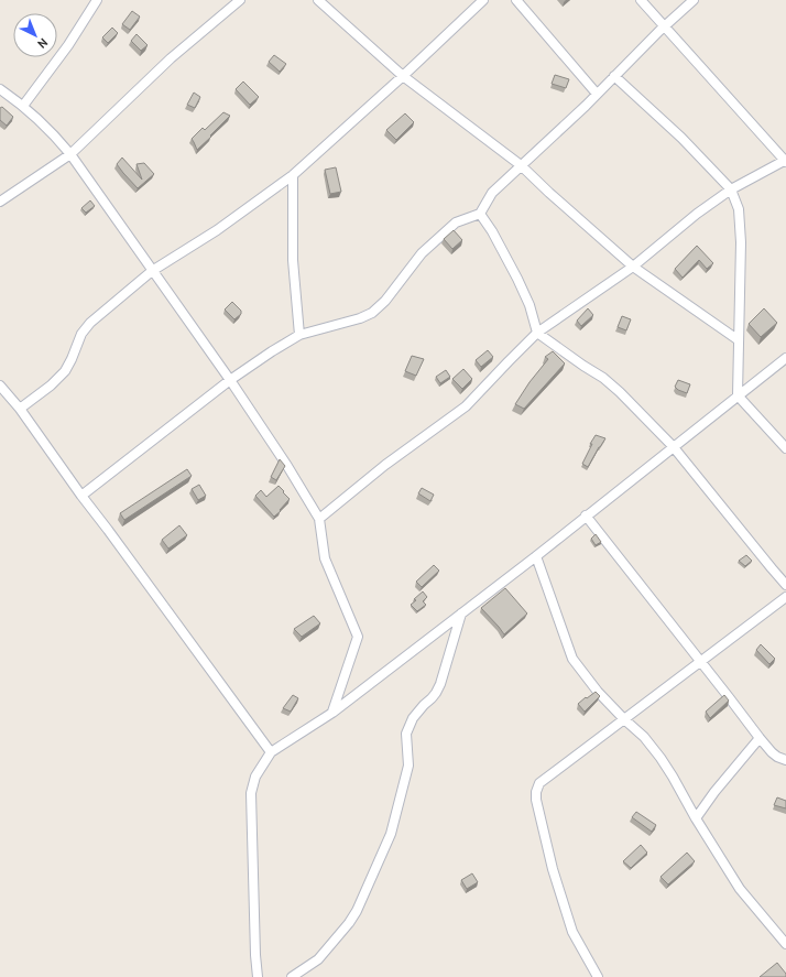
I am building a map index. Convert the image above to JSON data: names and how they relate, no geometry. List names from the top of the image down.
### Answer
{
  "north": "bottom right"
}
